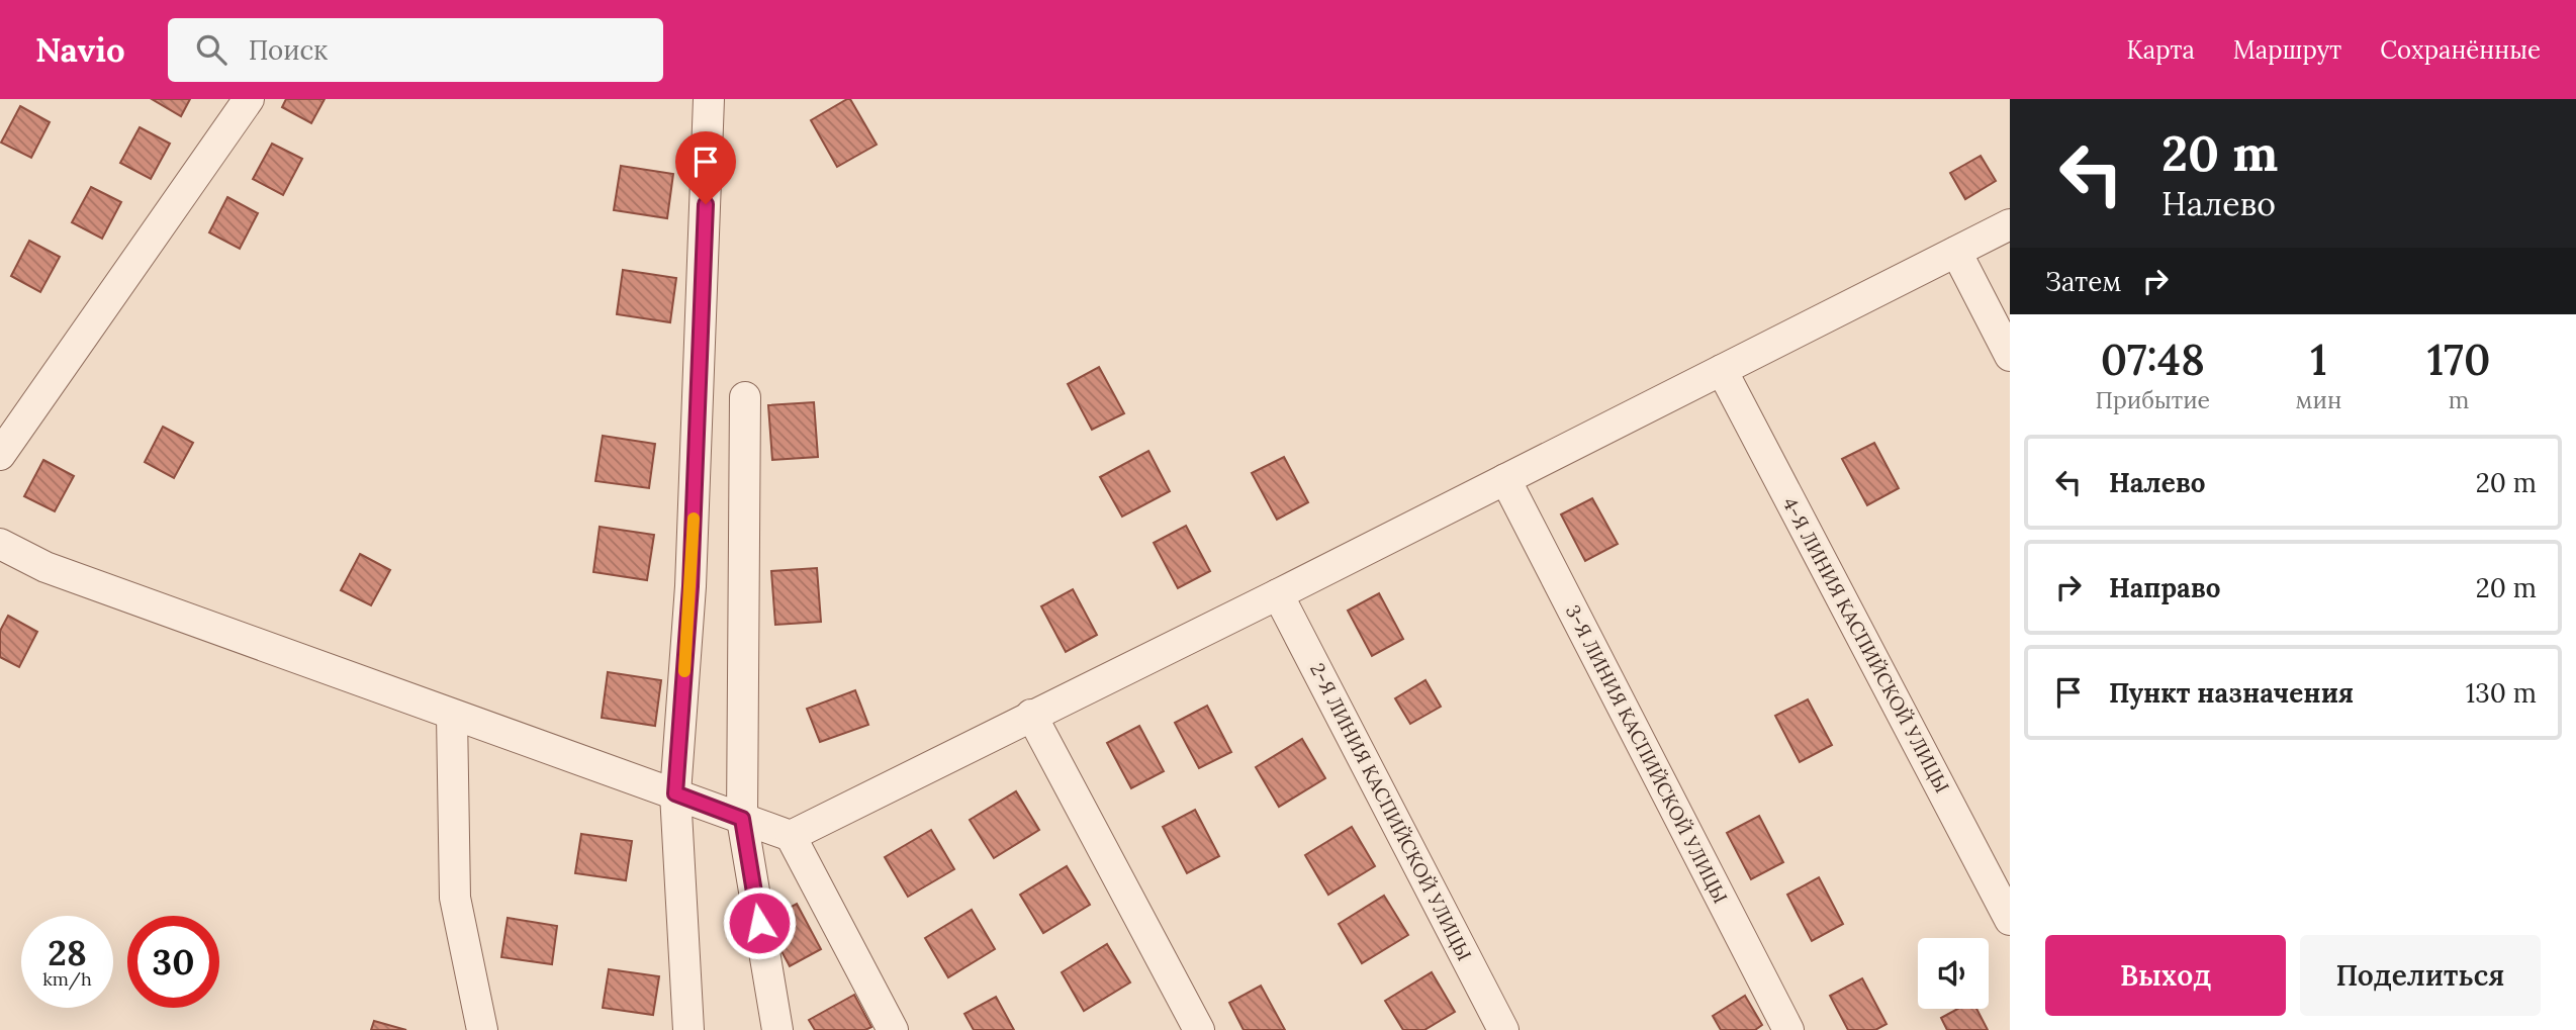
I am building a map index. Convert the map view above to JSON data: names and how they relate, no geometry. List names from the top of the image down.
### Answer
{
  "streets": {
    "street": ["4-Я ЛИНИЯ КАСПИЙСКОЙ УЛИЦЫ", "3-Я ЛИНИЯ КАСПИЙСКОЙ УЛИЦЫ", "2-Я ЛИНИЯ КАСПИЙСКОЙ УЛИЦЫ"]
  },
  "page": {
    "header": "Navio",
    "search": "Поиск",
    "nav": ["Карта", "Маршрут", "Сохранённые"],
    "turn": ["20 m", "Налево"],
    "then": "Затем",
    "eta": [
      "07:48",
      "Прибытие",
      "1",
      "мин",
      "170",
      "m"
    ],
    "list": [
      {
        "name": "Налево",
        "value": "20 m"
      },
      {
        "name": "Направо",
        "value": "20 m"
      },
      {
        "name": "Пункт назначения",
        "value": "130 m"
      }
    ],
    "speed": "28 km/h",
    "limit": "30",
    "buttons": ["Выход", "Поделиться"]
  }
}
